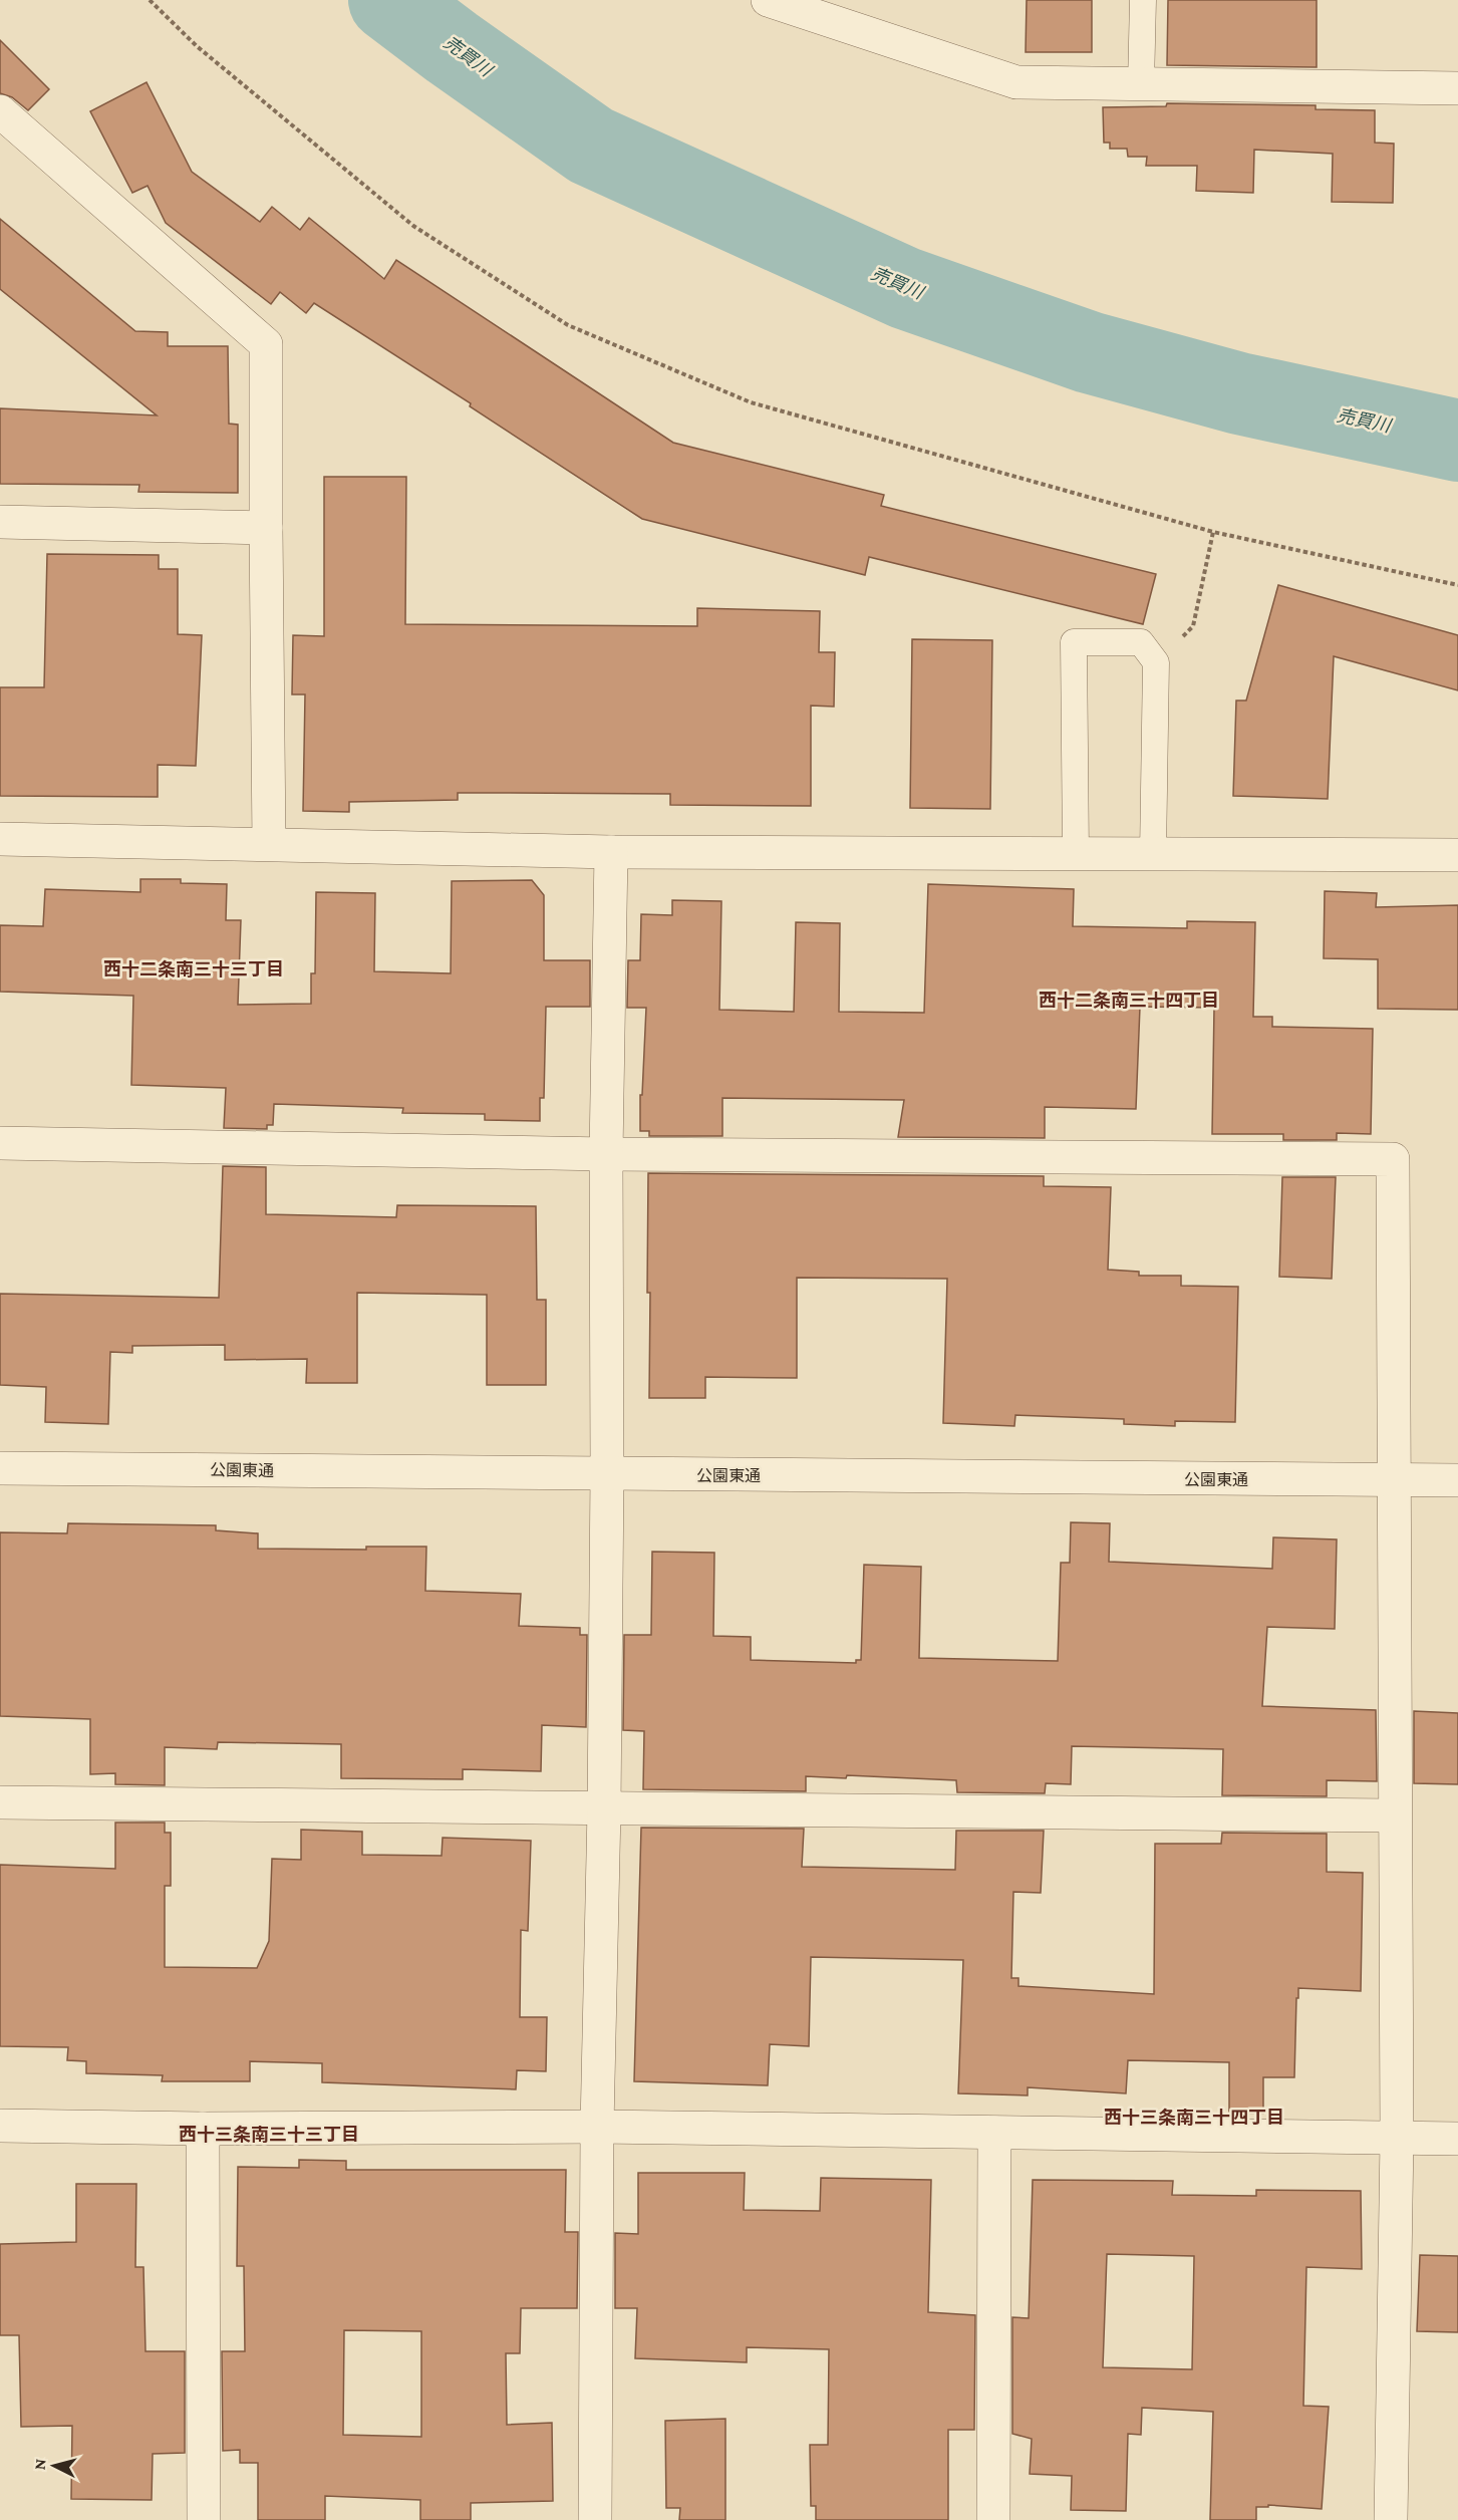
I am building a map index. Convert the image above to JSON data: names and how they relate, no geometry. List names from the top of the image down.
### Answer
{
  "streets": {
    "street": ["公園東通"]
  },
  "districts": [
    "西十二条南三十三丁目",
    "西十二条南三十四丁目",
    "西十三条南三十四丁目",
    "西十三条南三十三丁目"
  ],
  "water": ["売買川"],
  "north": "left"
}
